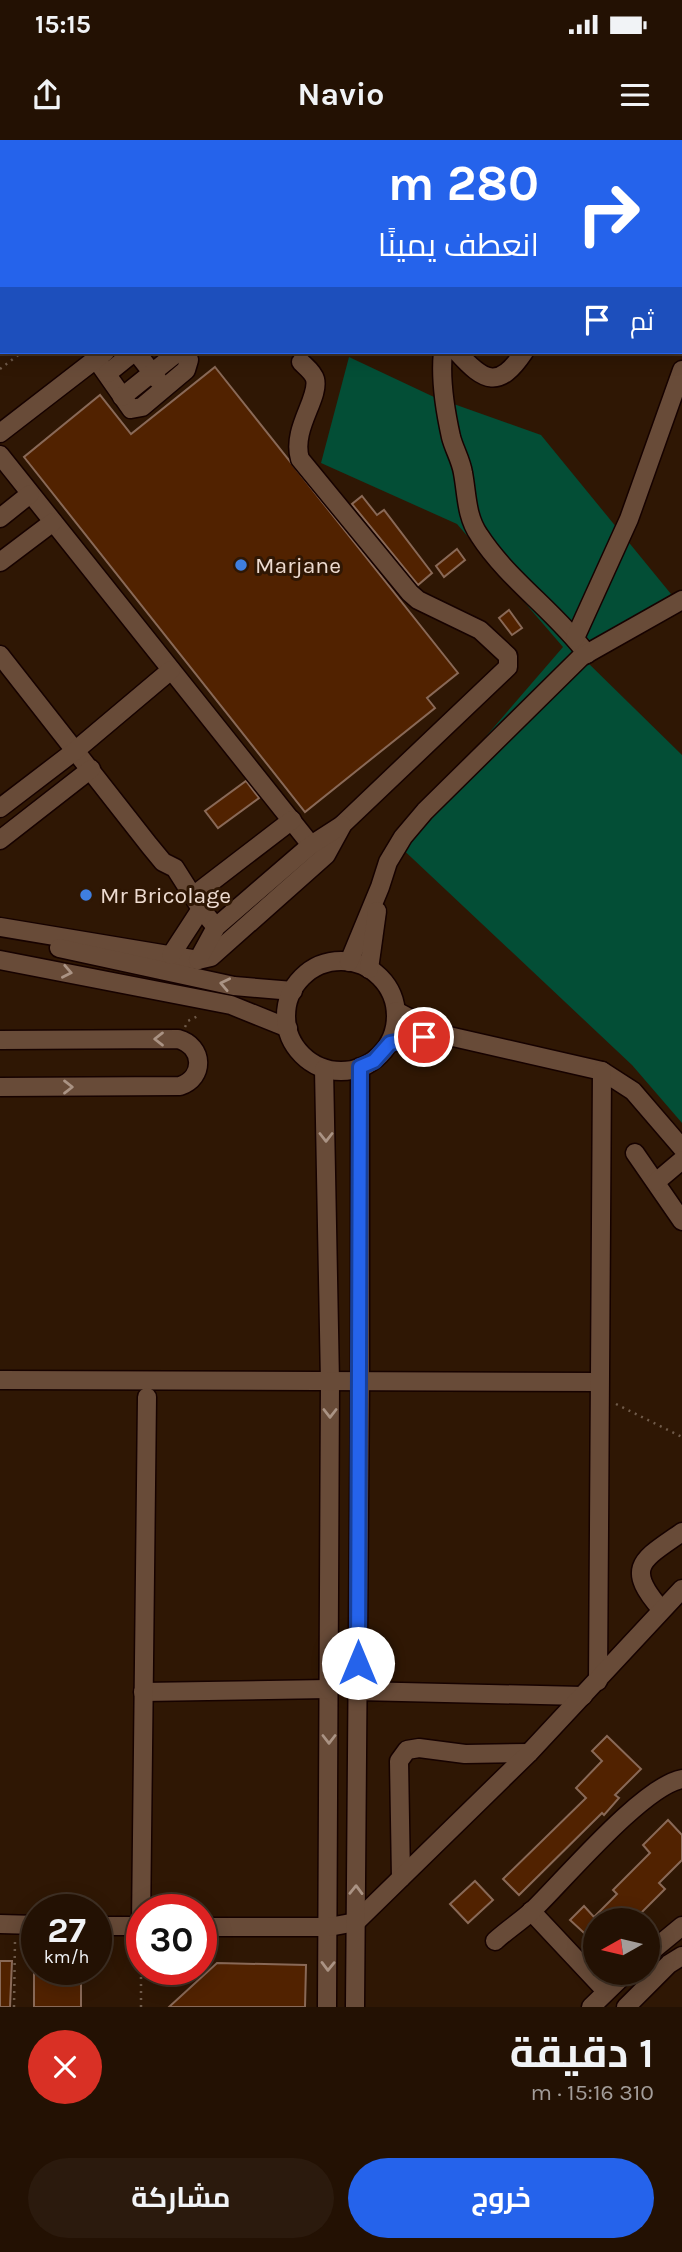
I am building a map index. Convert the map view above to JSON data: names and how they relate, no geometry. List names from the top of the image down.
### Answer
{
  "places": ["Marjane", "Mr Bricolage"],
  "north": "left",
  "page": {
    "status": "15:15",
    "header": "Navio",
    "turn": ["280 m", "انعطف يمينًا"],
    "then": "ثم",
    "speed": "27 km/h",
    "limit": "30",
    "heading": ["1 دقيقة", "310 m · 15:16"],
    "buttons": ["خروج", "مشاركة"]
  }
}
